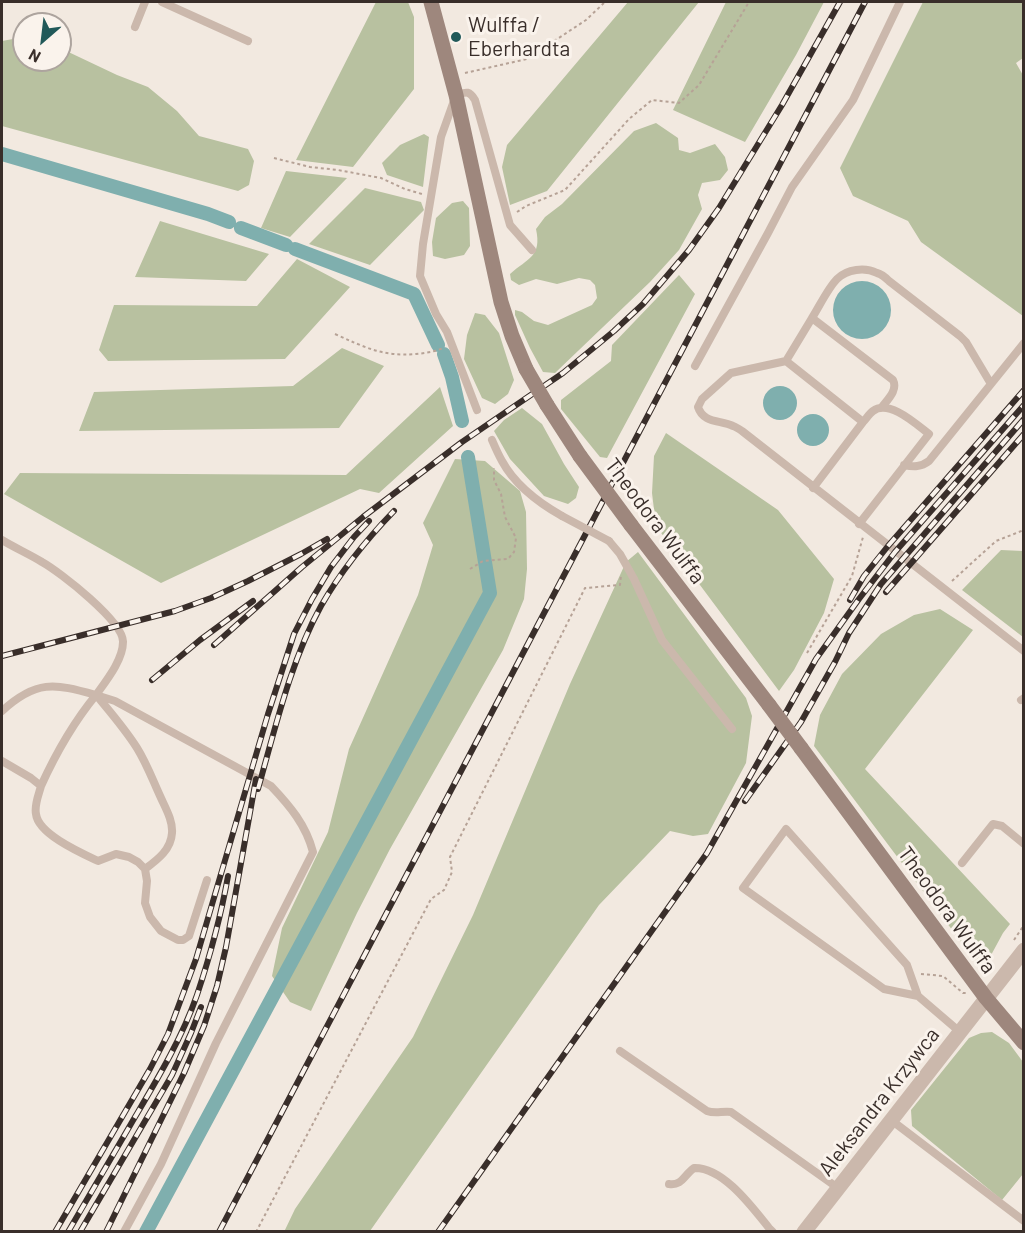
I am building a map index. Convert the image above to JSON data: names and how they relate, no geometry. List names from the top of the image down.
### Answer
{
  "streets": {
    "street": ["Theodora Wulffa", "Aleksandra Krzywca"]
  },
  "crossings": [
    ["Theodora Wulffa", "Aleksandra Krzywca"]
  ],
  "places": ["Wulffa / Eberhardta"],
  "north": "bottom left"
}
